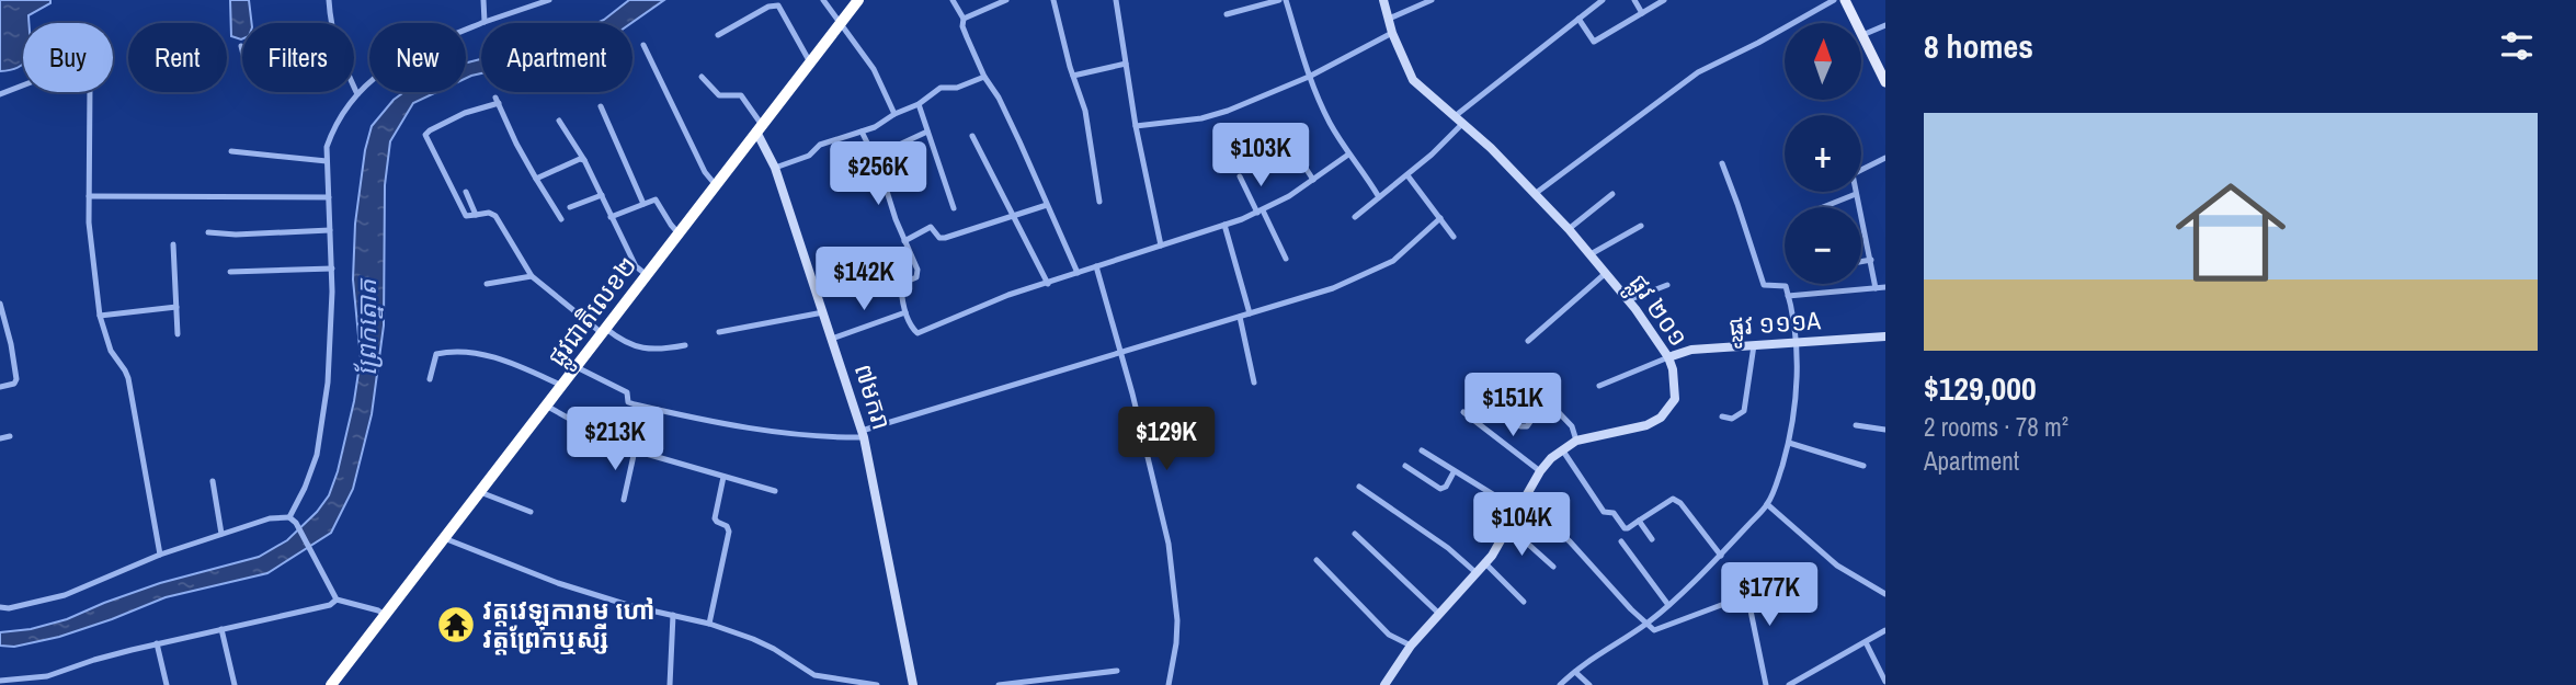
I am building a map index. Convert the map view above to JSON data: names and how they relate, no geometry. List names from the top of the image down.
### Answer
{
  "streets": {
    "highway": ["ផ្លូវជាតិលេខ២"],
    "street": ["ផ្លូវ ២០១", "ផ្លូវ ១១១A", "៧មករា"]
  },
  "crossings": [
    ["ផ្លូវ ២០១", "ផ្លូវ ១១១A"],
    ["ផ្លូវជាតិលេខ២", "៧មករា"]
  ],
  "water": ["ព្រែកត្នោត"],
  "places": {
    "temple": ["វត្តវេឡុការាម ហៅ វត្តព្រែកឬស្សី"]
  },
  "north": "top",
  "page": {
    "heading": "8 homes",
    "map_buttons": ["+", "−"],
    "chip": [
      "Buy",
      "Rent",
      "Filters",
      "New",
      "Apartment"
    ],
    "list": [
      {
        "name": "$129,000",
        "note": "2 rooms · 78 m² · Apartment"
      }
    ],
    "price": [
      "$103K",
      "$256K",
      "$142K",
      "$151K",
      "$213K",
      "$129K",
      "$104K",
      "$177K"
    ]
  }
}
